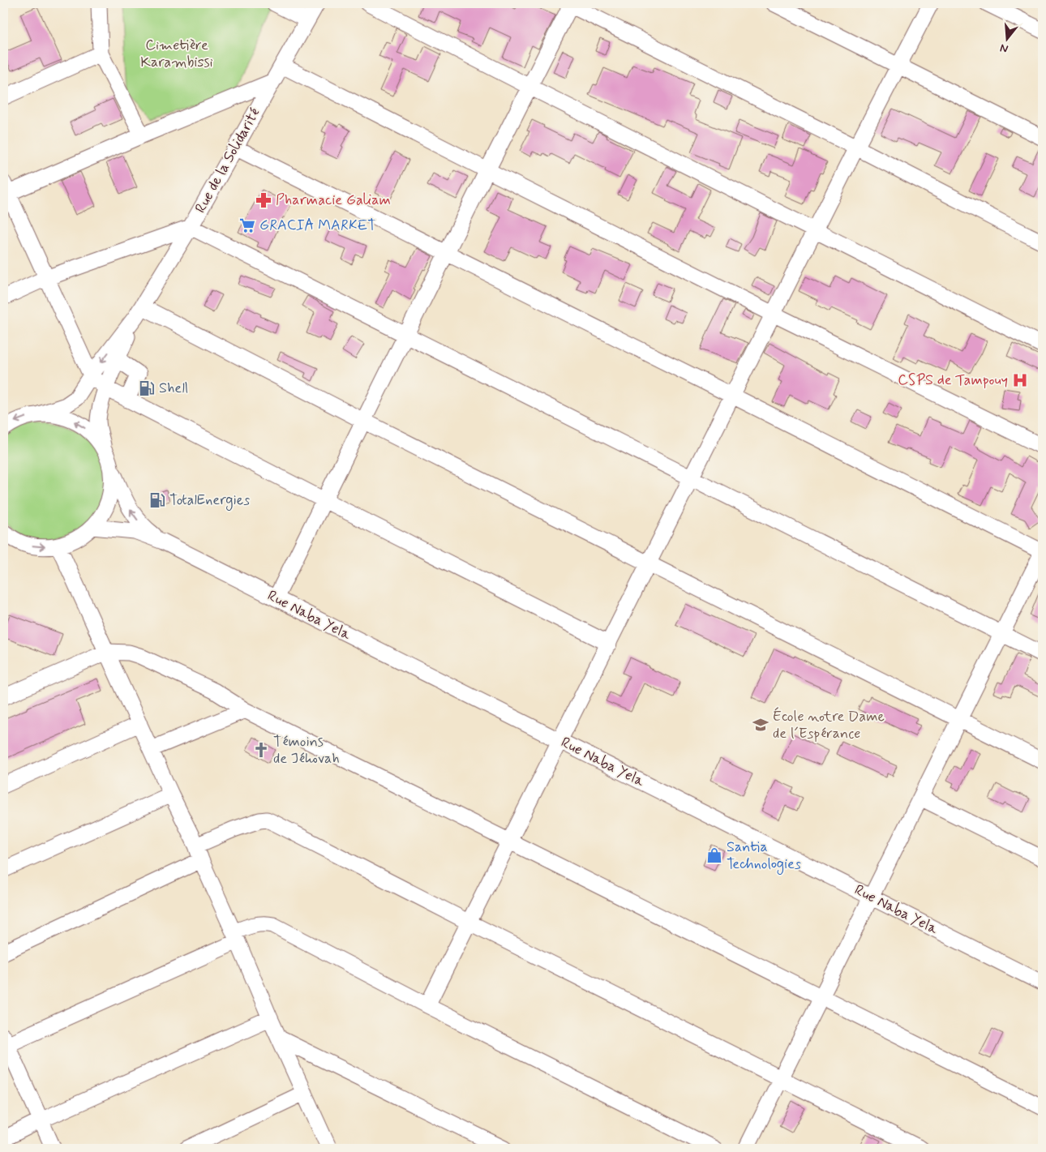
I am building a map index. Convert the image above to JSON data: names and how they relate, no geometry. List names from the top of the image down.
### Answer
{
  "streets": {
    "street": ["Rue de la Solidarité", "Rue Naba Yela"]
  },
  "parks": ["Cimetière Karambissi"],
  "places": {
    "pharmacy": ["Pharmacie Galiam"],
    "supermarket": ["GRACIA MARKET"],
    "hospital": ["CSPS de Tampouy"],
    "fuel station": ["Shell", "TotalEnergies"],
    "school or university": ["École notre Dame de l´Espérance"],
    "church": ["Témoins de Jéhovah"],
    "shop": ["Santia Technologies"]
  },
  "north": "bottom"
}
